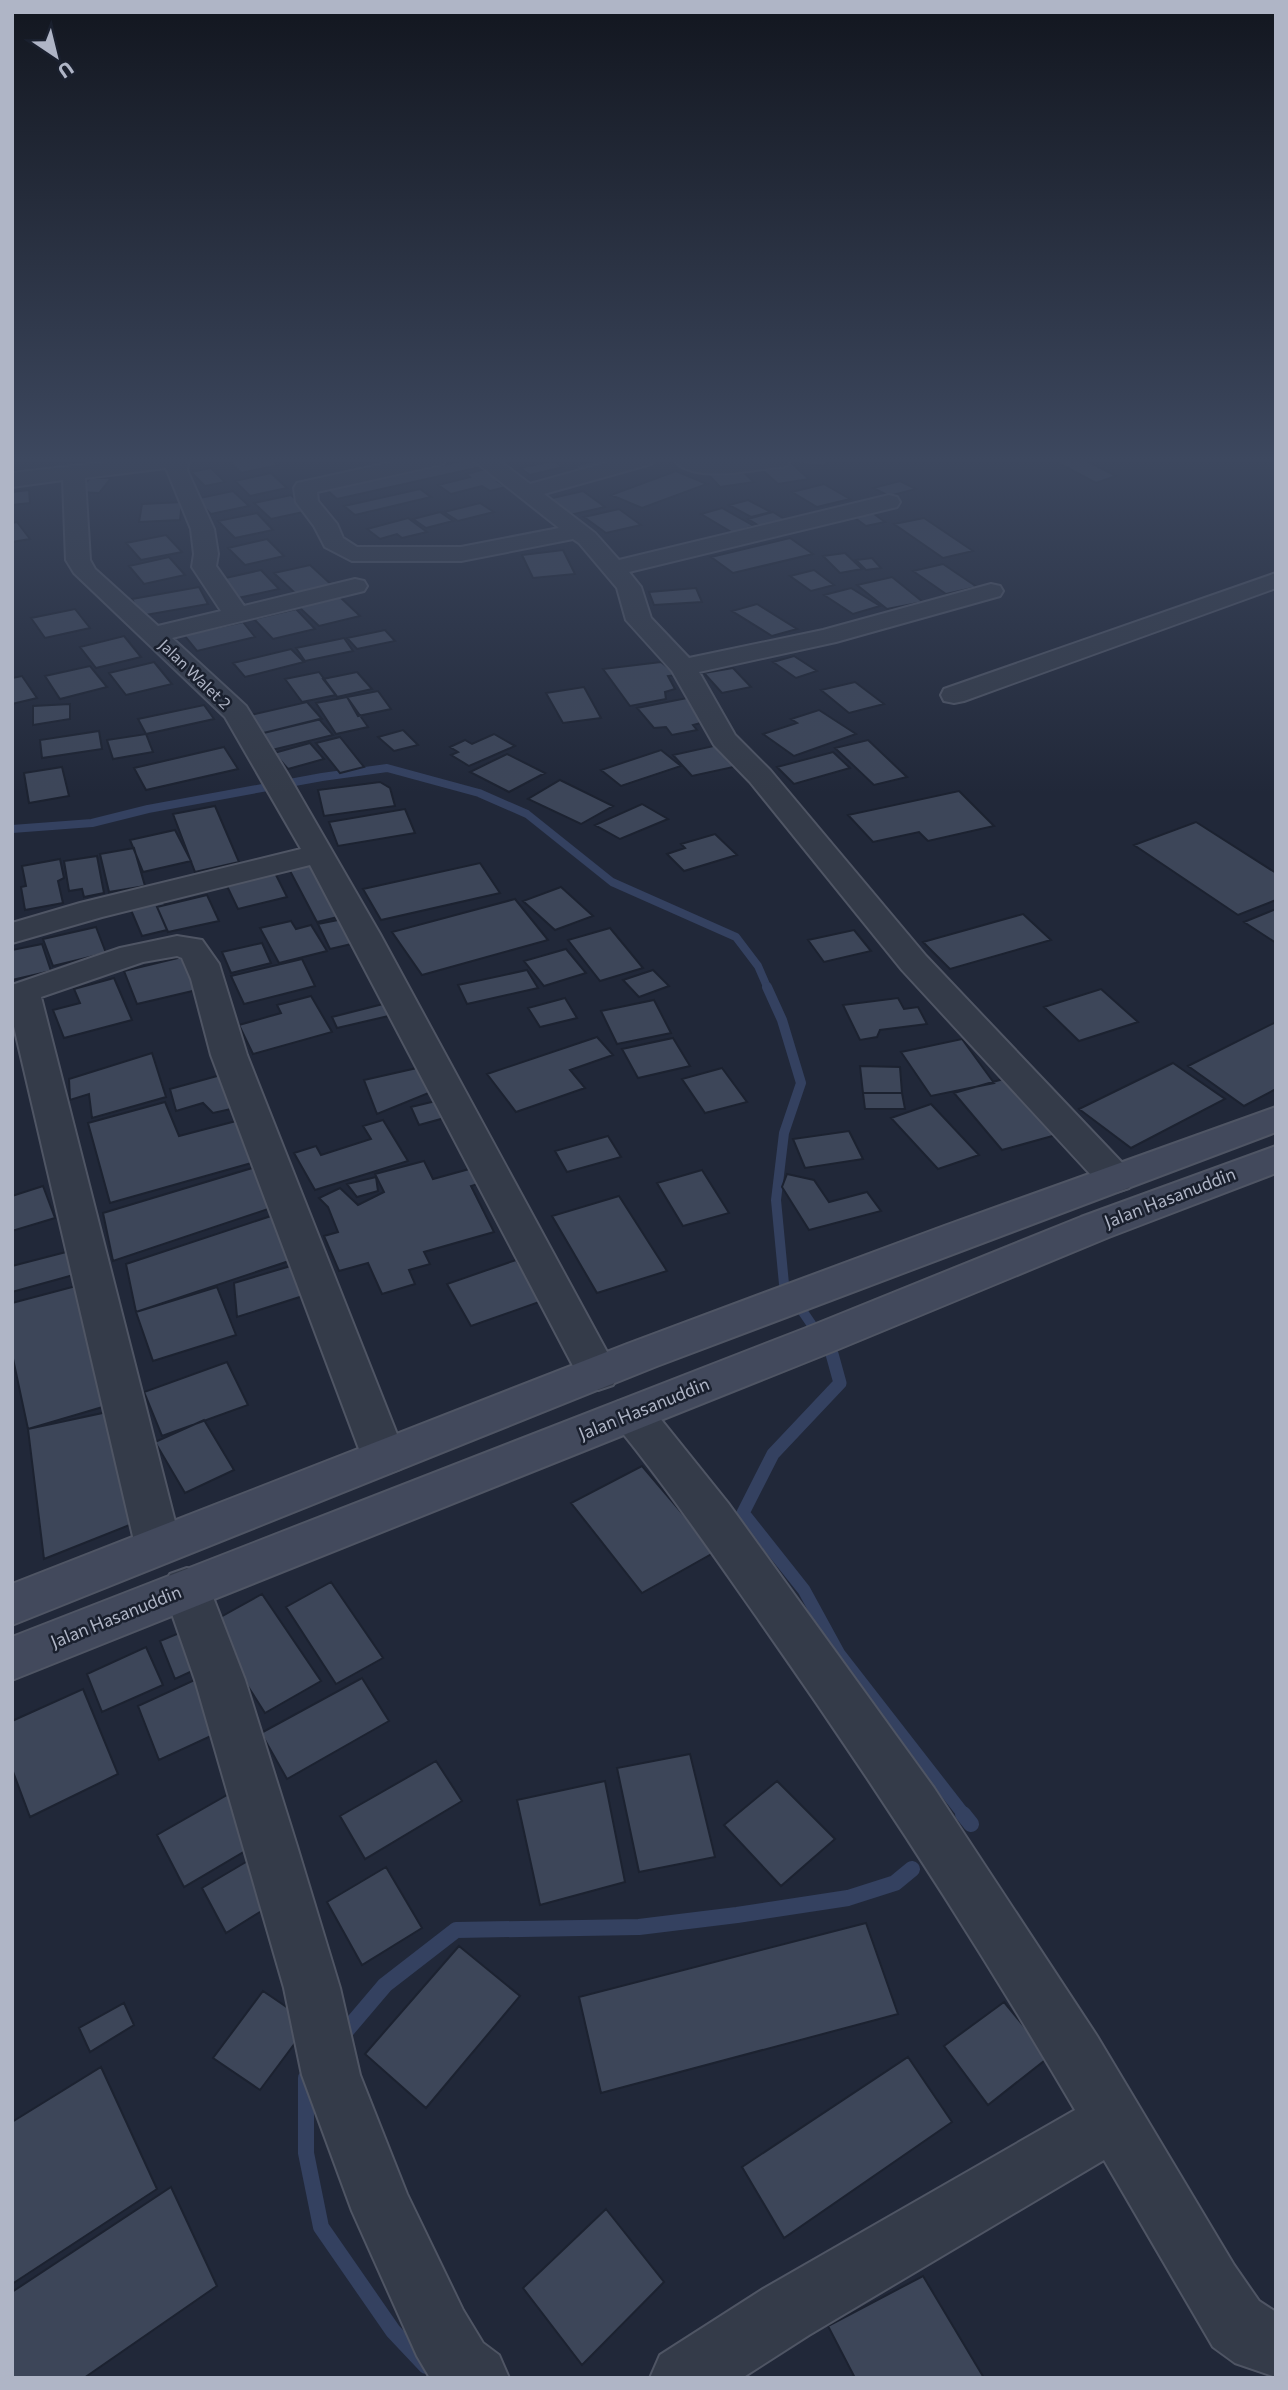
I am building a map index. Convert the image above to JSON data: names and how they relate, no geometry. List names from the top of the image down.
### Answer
{
  "streets": {
    "street": ["Jalan Walet 2", "Jalan Hasanuddin"]
  },
  "crossings": [
    ["Jalan Walet 2", "Jalan Hasanuddin"]
  ],
  "north": "bottom right"
}
